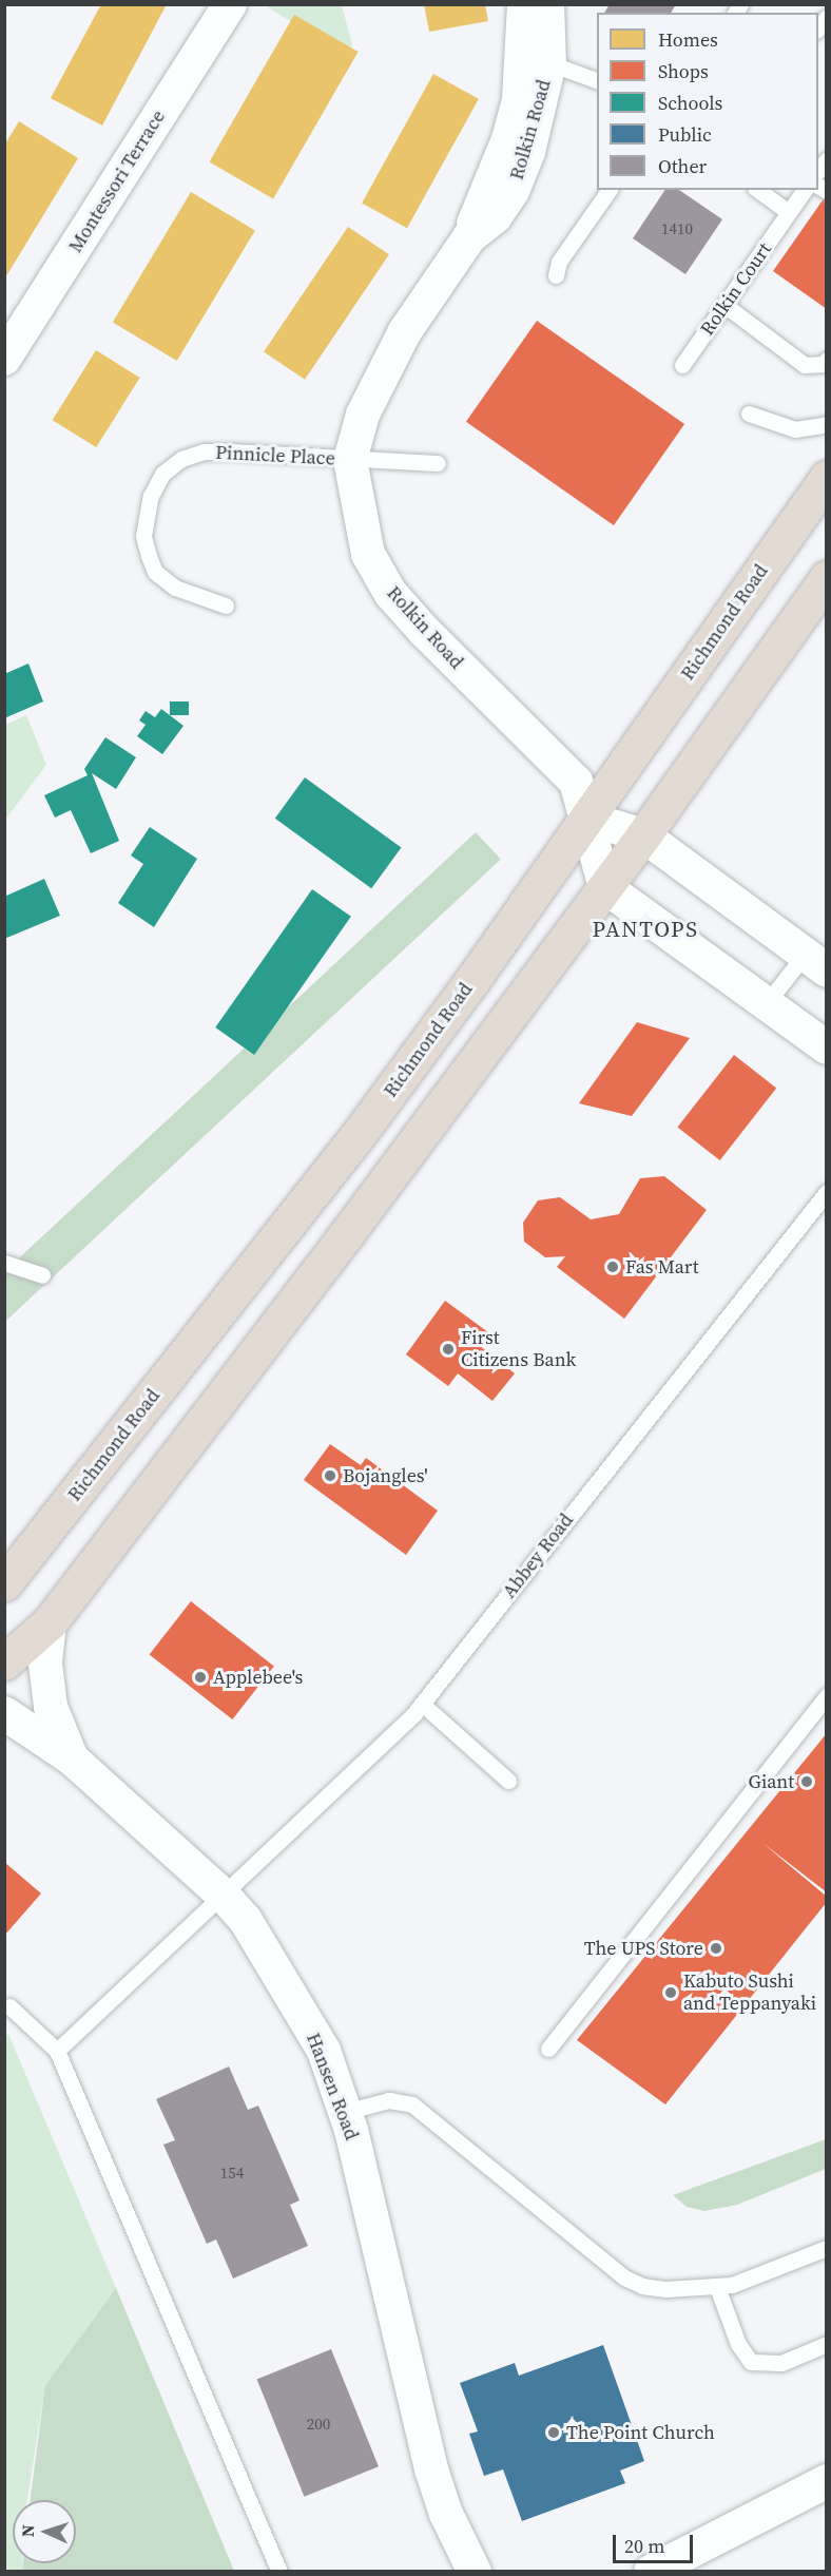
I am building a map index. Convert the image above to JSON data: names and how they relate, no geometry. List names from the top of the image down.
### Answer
{
  "streets": {
    "highway": ["Richmond Road"],
    "street": ["Rolkin Road", "Montessori Terrace", "Hansen Road"],
    "lane": ["Rolkin Court", "Pinnicle Place", "Abbey Road"]
  },
  "crossings": [
    ["Rolkin Road", "Pinnicle Place"],
    ["Rolkin Road", "Richmond Road"],
    ["Abbey Road", "Hansen Road"]
  ],
  "districts": ["PANTOPS"],
  "places": [
    "Fas Mart",
    "First Citizens Bank",
    "Bojangles'",
    "Applebee's",
    "Giant",
    "The UPS Store",
    "Kabuto Sushi and Teppanyaki",
    "The Point Church"
  ],
  "house_numbers": ["1410", "154", "200"],
  "legend": [
    "Homes",
    "Shops",
    "Schools",
    "Public",
    "Other"
  ],
  "scale_bar": "20 m",
  "north": "left"
}
